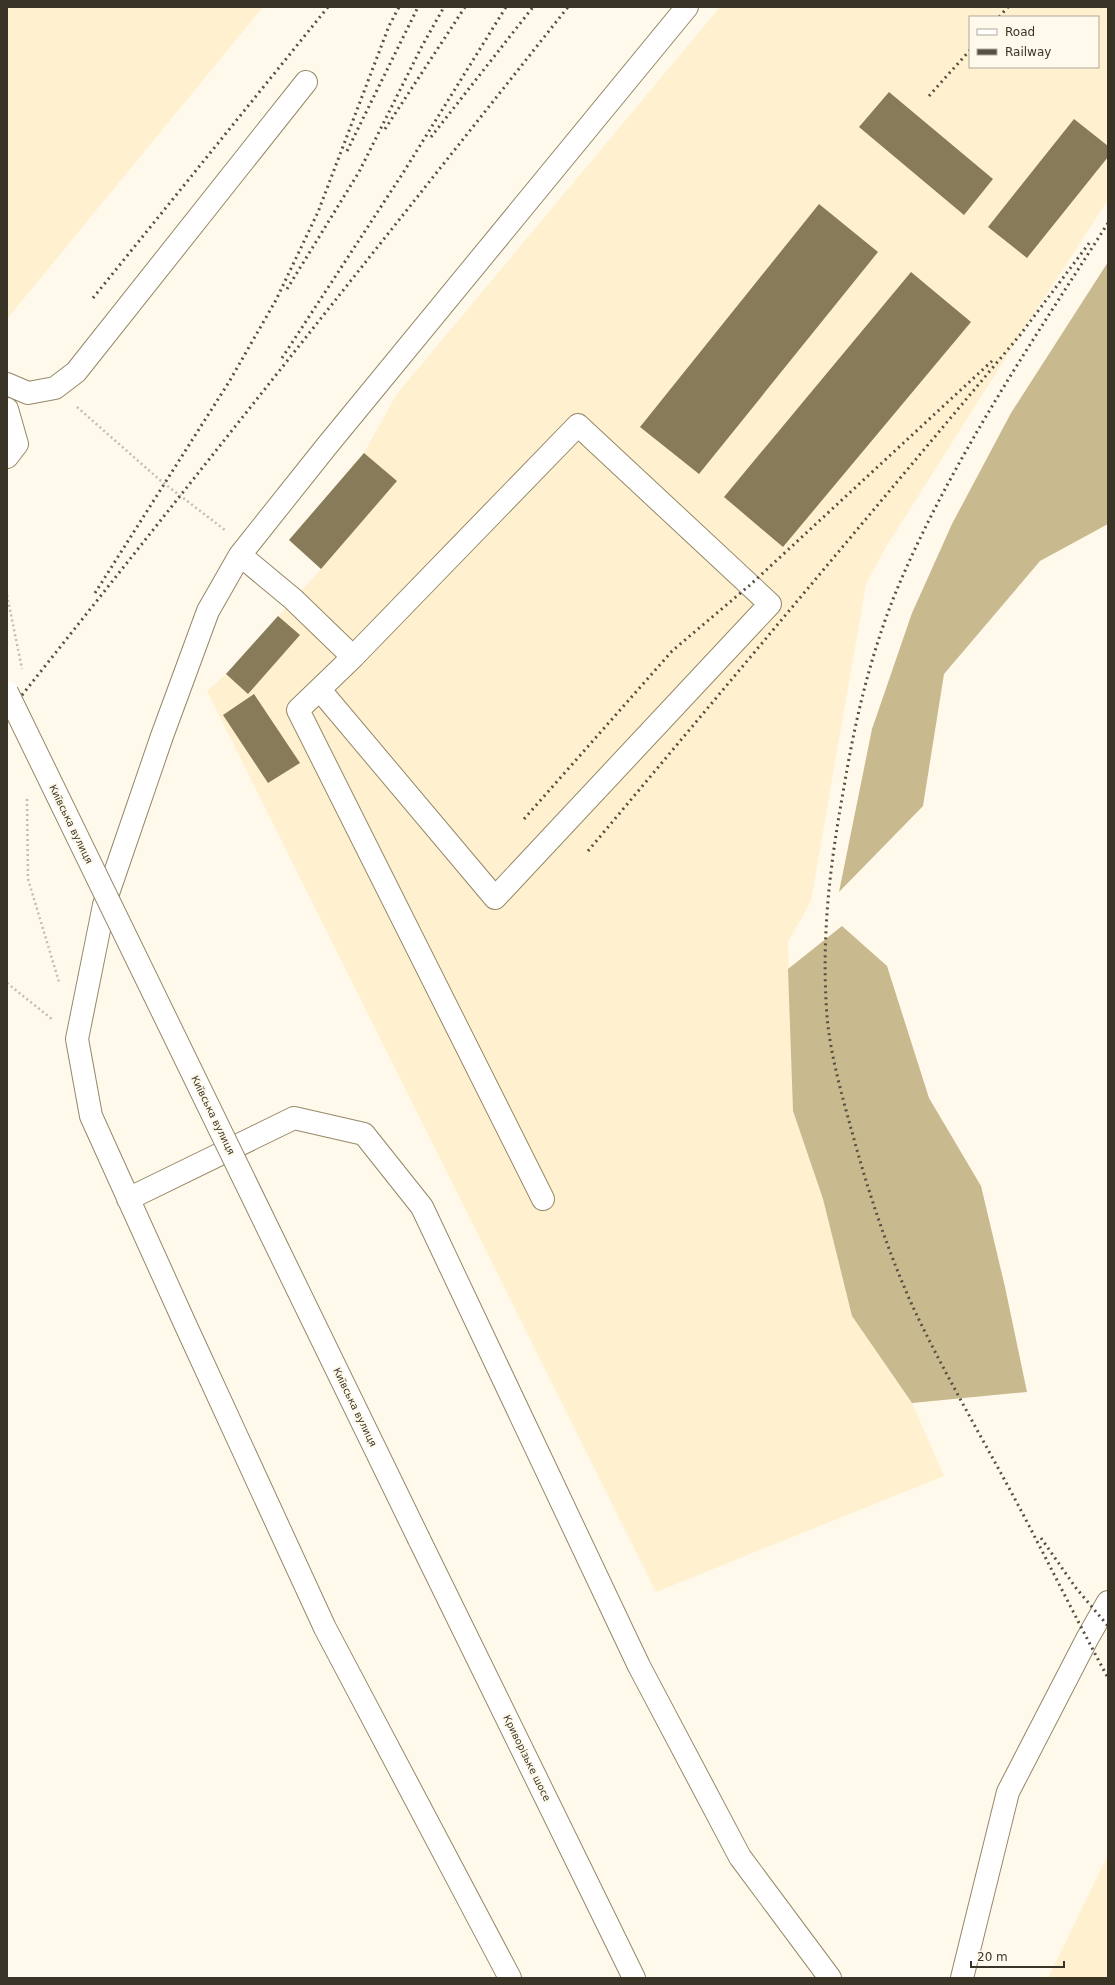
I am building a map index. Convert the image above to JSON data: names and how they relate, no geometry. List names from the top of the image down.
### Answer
{
  "streets": {
    "main road": ["Київська вулиця", "Криворізьке шосе"]
  },
  "crossings": [
    ["Київська вулиця", "Криворізьке шосе"]
  ],
  "legend": ["Road", "Railway"],
  "scale_bar": "20 m"
}
